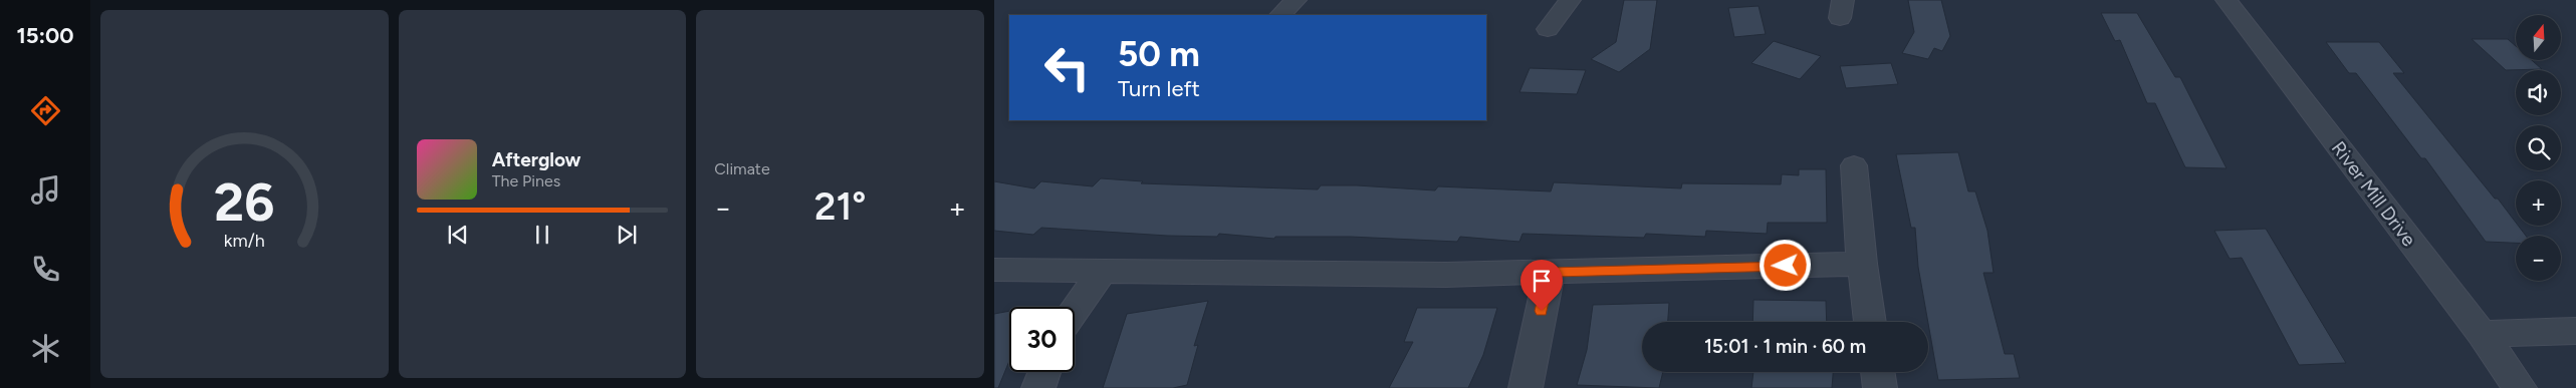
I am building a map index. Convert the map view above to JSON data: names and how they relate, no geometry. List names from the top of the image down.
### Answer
{
  "streets": {
    "street": ["River Mill Drive"]
  },
  "north": "top",
  "page": {
    "tabs": "15:00",
    "tile": "Climate",
    "map_buttons": ["+", "−"],
    "turn": ["50 m", "Turn left"],
    "song": ["Afterglow", "The Pines"],
    "heat": ["−", "21°", "+"],
    "limit": "30",
    "trip": "15:01 · 1 min · 60 m",
    "gauge": ["26", "km/h"]
  }
}
